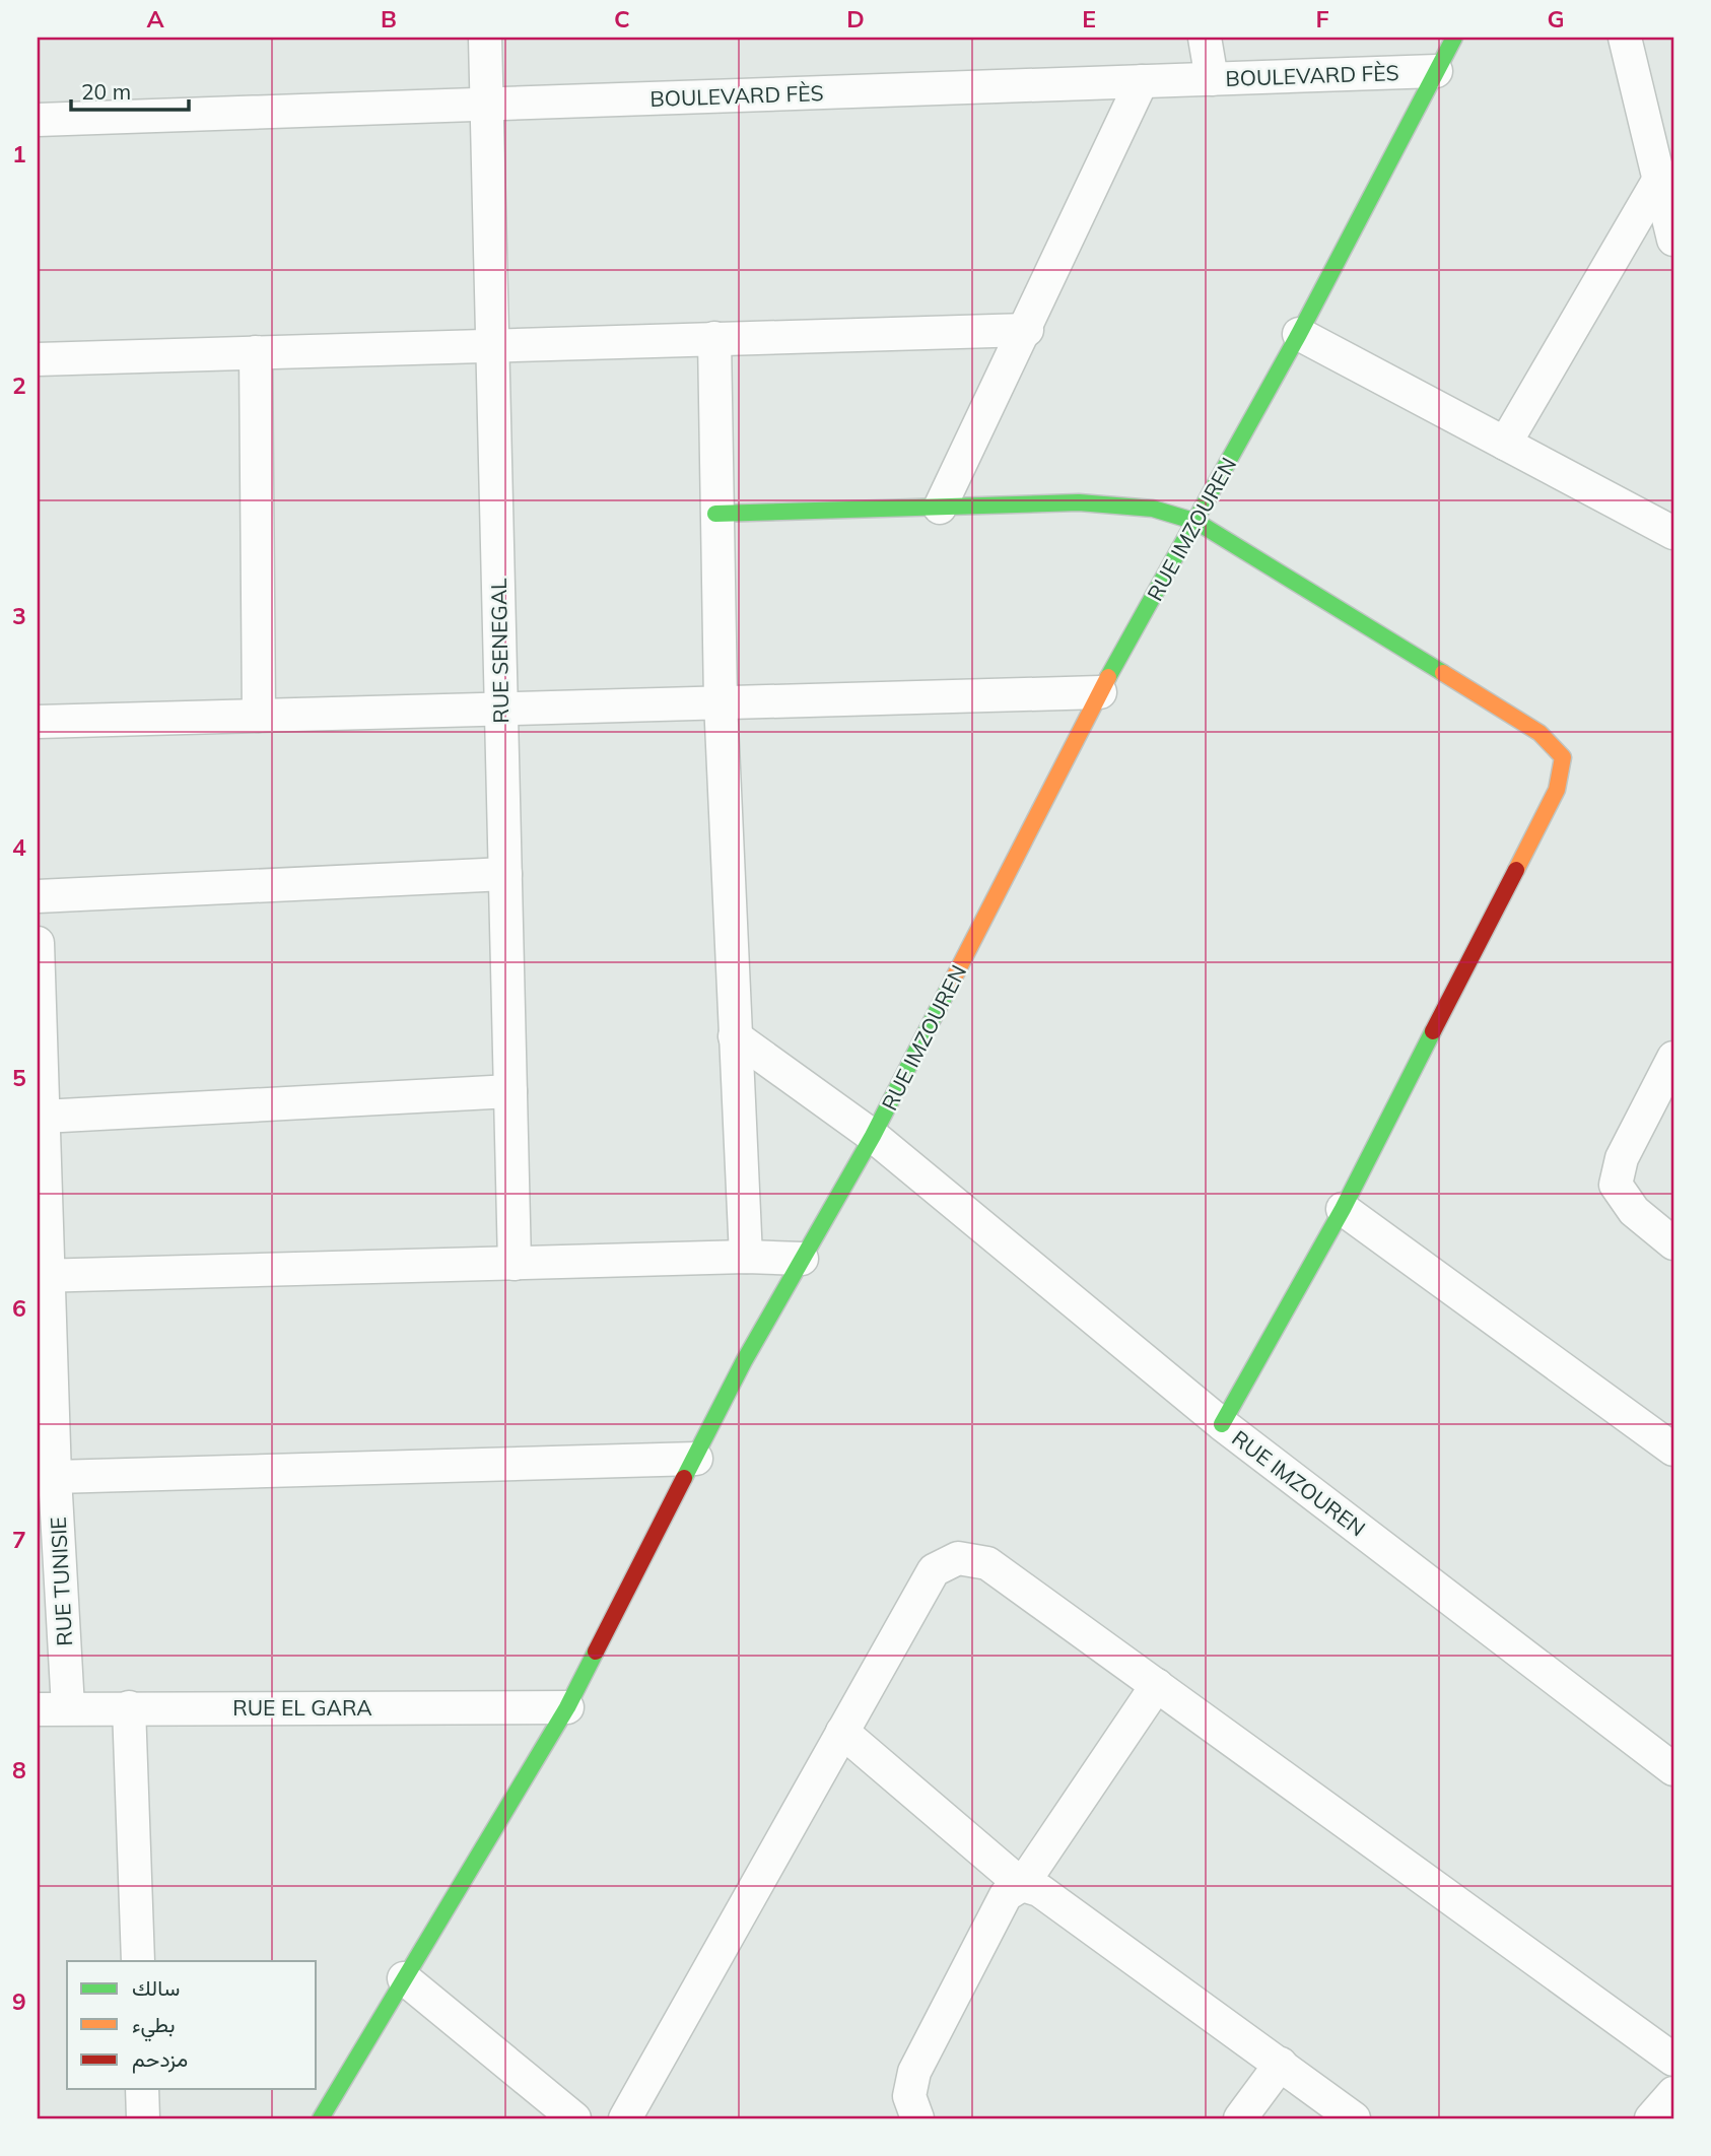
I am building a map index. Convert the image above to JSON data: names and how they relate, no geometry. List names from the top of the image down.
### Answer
{
  "streets": {
    "street": [
      "BOULEVARD FÈS",
      "RUE IMZOUREN",
      "RUE SENEGAL",
      "RUE TUNISIE",
      "RUE EL GARA"
    ]
  },
  "crossings": [
    ["BOULEVARD FÈS", "RUE IMZOUREN"],
    ["BOULEVARD FÈS", "RUE SENEGAL"],
    ["RUE TUNISIE", "RUE EL GARA"]
  ],
  "legend": ["سالك", "بطيء", "مزدحم"],
  "scale_bar": "20 m",
  "grid": {
    "columns": [
      "A",
      "B",
      "C",
      "D",
      "E",
      "F",
      "G"
    ],
    "rows": [
      "1",
      "2",
      "3",
      "4",
      "5",
      "6",
      "7",
      "8",
      "9"
    ]
  }
}
